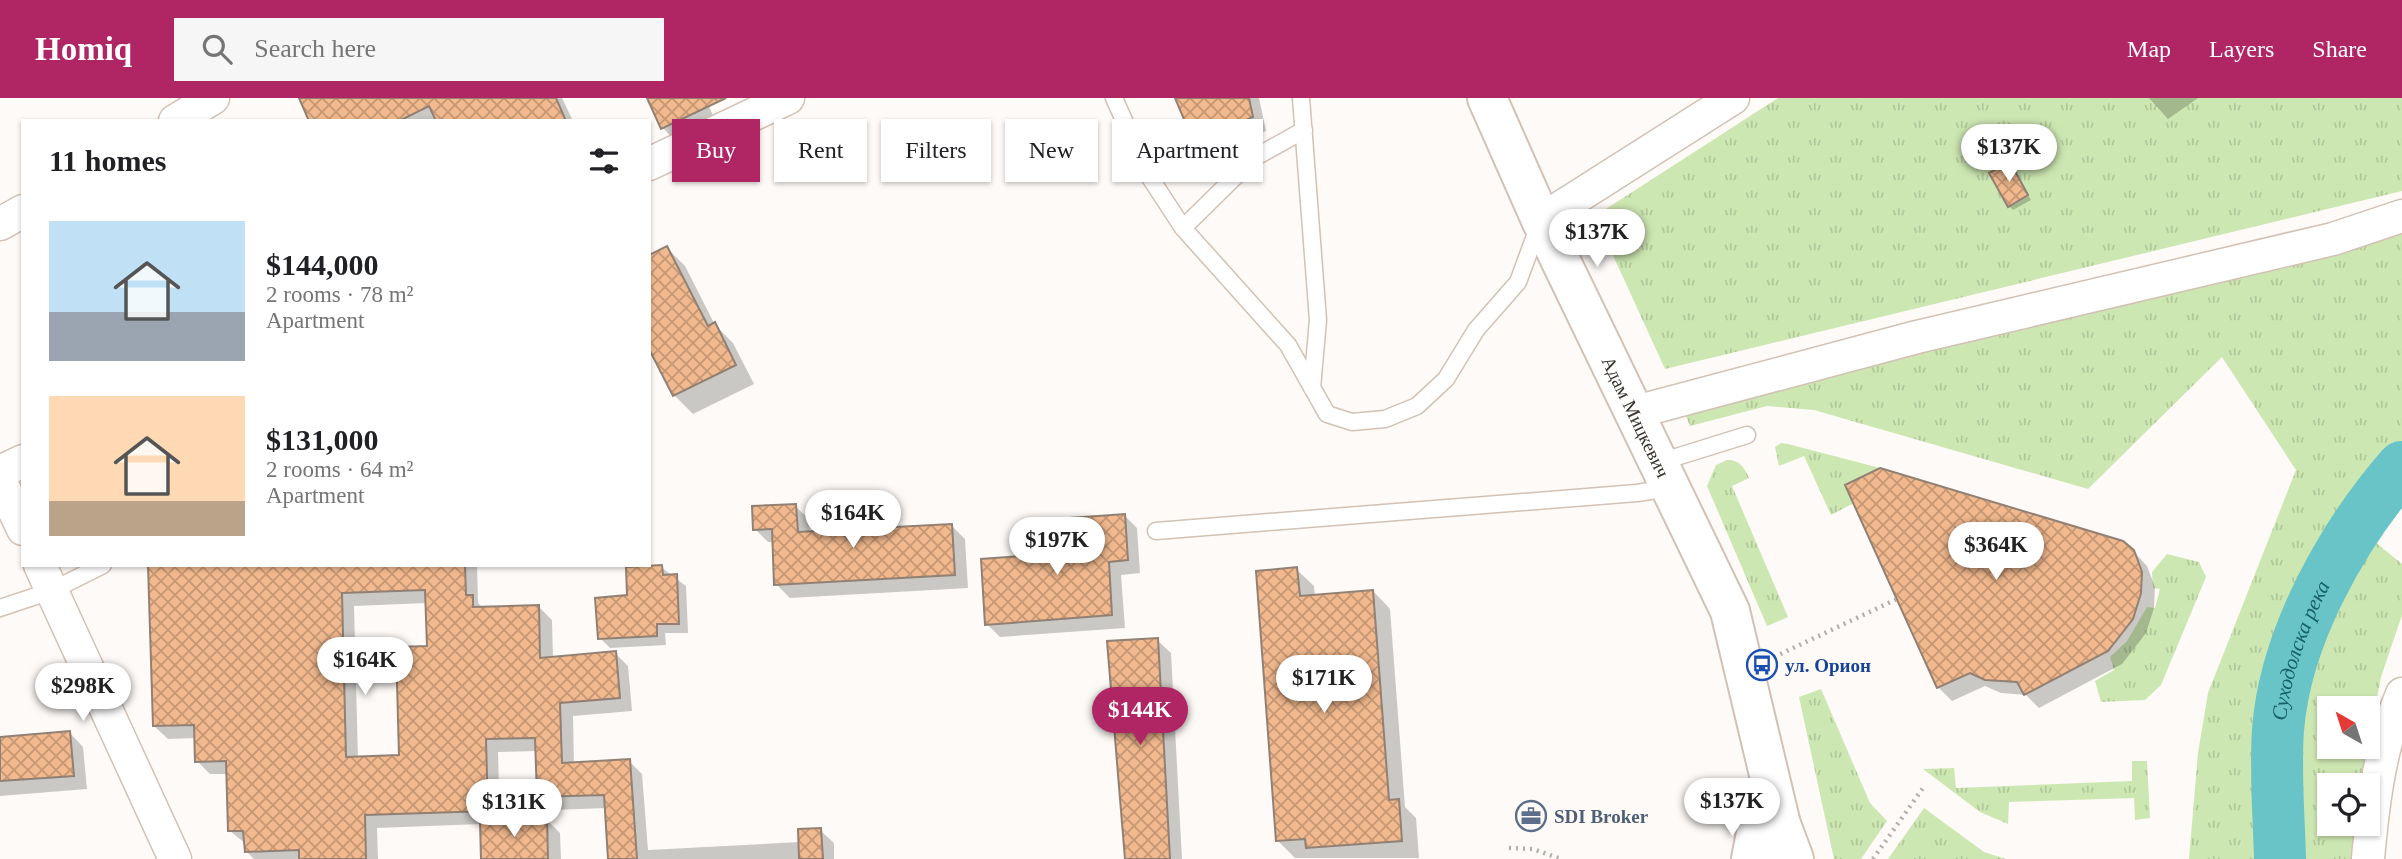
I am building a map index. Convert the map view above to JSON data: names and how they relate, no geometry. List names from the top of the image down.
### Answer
{
  "streets": {
    "street": ["Адам Мицкевич"]
  },
  "water": ["Суходолска река"],
  "places": {
    "bus stop": ["ул. Орион"],
    "office": ["SDI Broker"]
  },
  "north": "top left",
  "page": {
    "header": "Homiq",
    "search": "Search here",
    "nav": ["Map", "Layers", "Share"],
    "chip": [
      "Buy",
      "Rent",
      "Filters",
      "New",
      "Apartment"
    ],
    "heading": "11 homes",
    "price": [
      "$137K",
      "$137K",
      "$164K",
      "$197K",
      "$364K",
      "$164K",
      "$171K",
      "$298K",
      "$144K",
      "$137K",
      "$131K"
    ],
    "list": [
      {
        "name": "$144,000",
        "note": "2 rooms · 78 m² · Apartment"
      },
      {
        "name": "$131,000",
        "note": "2 rooms · 64 m² · Apartment"
      }
    ]
  }
}
